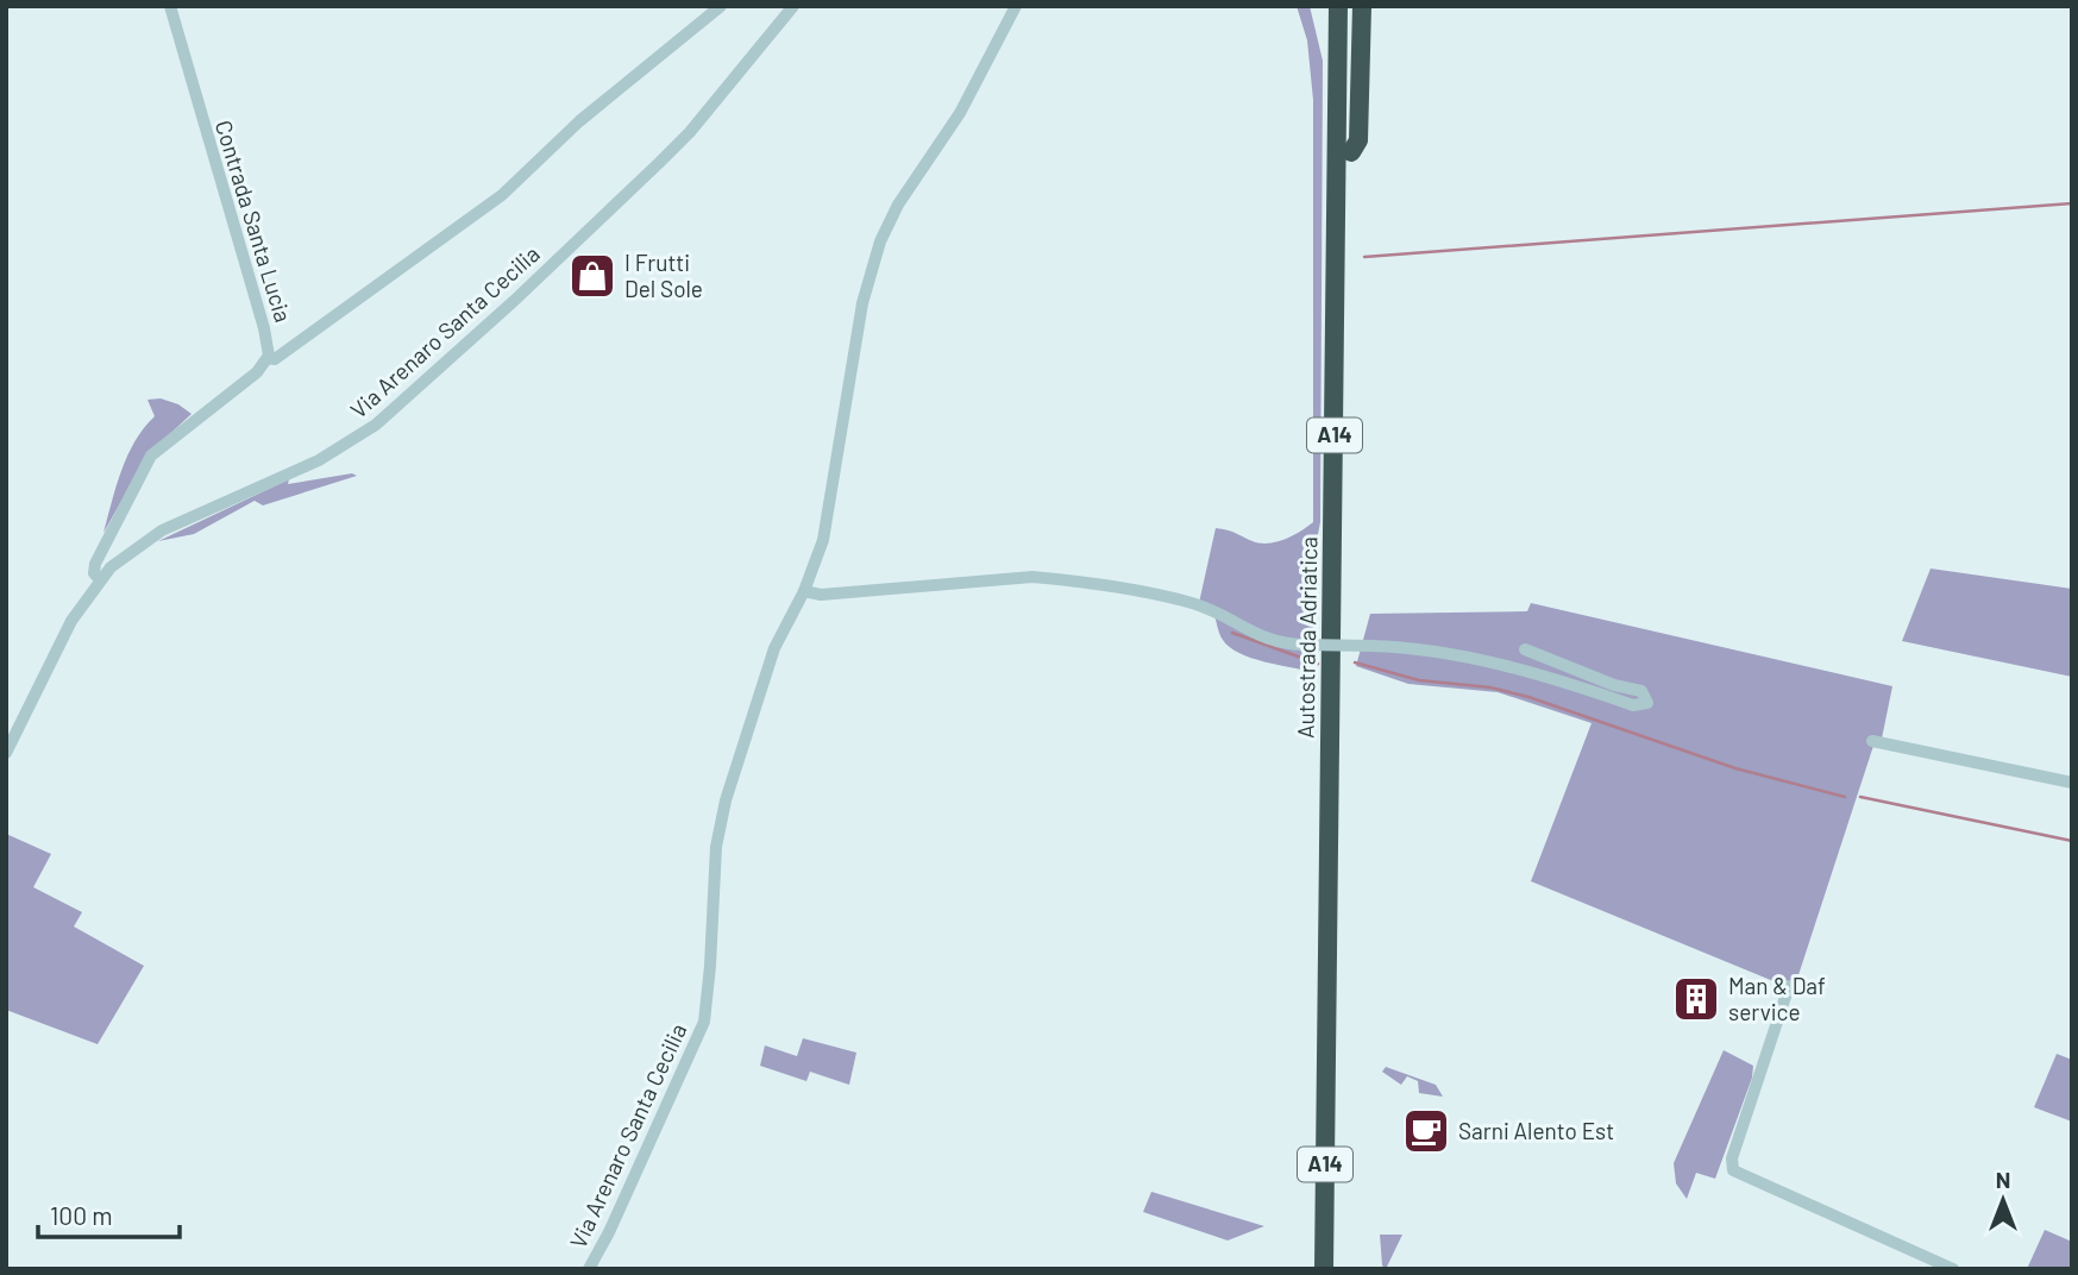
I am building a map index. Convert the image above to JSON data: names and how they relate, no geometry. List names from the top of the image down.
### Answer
{
  "streets": {
    "highway": ["A14", "Autostrada Adriatica"],
    "street": ["Contrada Santa Lucia", "Via Arenaro Santa Cecilia"]
  },
  "crossings": [
    ["Contrada Santa Lucia", "Via Arenaro Santa Cecilia"]
  ],
  "places": {
    "shop": ["I Frutti Del Sole"],
    "building": ["Man & Daf service"],
    "cafe": ["Sarni Alento Est"]
  },
  "scale_bar": "100 m",
  "north": "top"
}
